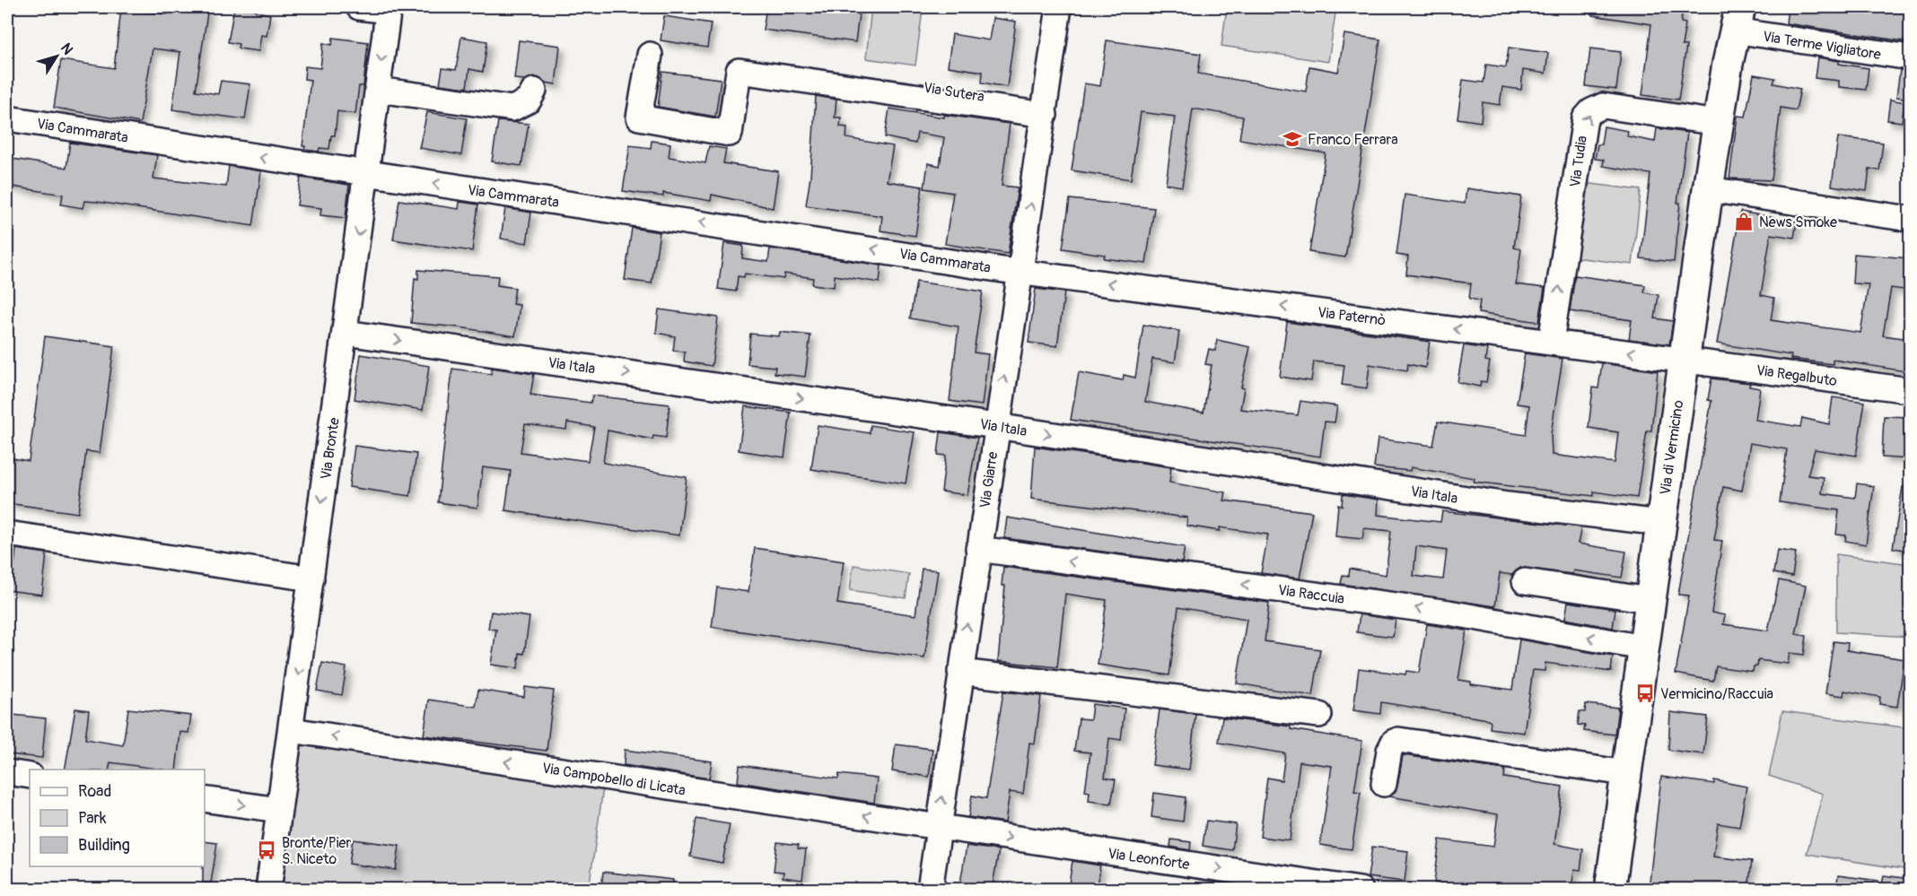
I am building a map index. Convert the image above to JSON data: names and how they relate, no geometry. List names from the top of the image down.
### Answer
{
  "streets": {
    "main road": ["Via di Vermicino"],
    "street": [
      "Via Terme Vigliatore",
      "Via Sutera",
      "Via Cammarata",
      "Via Tudia",
      "Via Paternò",
      "Via Itala",
      "Via Regalbuto",
      "Via Bronte",
      "Via Giarre",
      "Via Raccuia",
      "Via Campobello di Licata",
      "Via Leonforte"
    ]
  },
  "crossings": [
    ["Via Terme Vigliatore", "Via di Vermicino"],
    ["Via Sutera", "Via Giarre"],
    ["Via Cammarata", "Via Paternò"],
    ["Via Cammarata", "Via Bronte"],
    ["Via Cammarata", "Via Giarre"],
    ["Via Tudia", "Via Paternò"],
    ["Via Tudia", "Via di Vermicino"],
    ["Via Paternò", "Via Regalbuto"],
    ["Via Paternò", "Via di Vermicino"],
    ["Via Paternò", "Via Giarre"],
    ["Via Itala", "Via di Vermicino"],
    ["Via Itala", "Via Bronte"],
    ["Via Itala", "Via Giarre"],
    ["Via Regalbuto", "Via di Vermicino"],
    ["Via di Vermicino", "Via Raccuia"],
    ["Via Bronte", "Via Campobello di Licata"],
    ["Via Giarre", "Via Raccuia"],
    ["Via Giarre", "Via Campobello di Licata"],
    ["Via Giarre", "Via Leonforte"],
    ["Via Campobello di Licata", "Via Leonforte"]
  ],
  "one_way": [
    "Via Cammarata",
    "Via Paternò",
    "Via Itala",
    "Via Bronte",
    "Via Giarre",
    "Via Campobello di Licata"
  ],
  "places": {
    "school or university": ["Franco Ferrara"],
    "shop": ["News Smoke"],
    "bus stop": ["Vermicino/Raccuia", "Bronte/Pier S. Niceto"]
  },
  "legend": ["Road", "Park", "Building"],
  "north": "top right"
}
